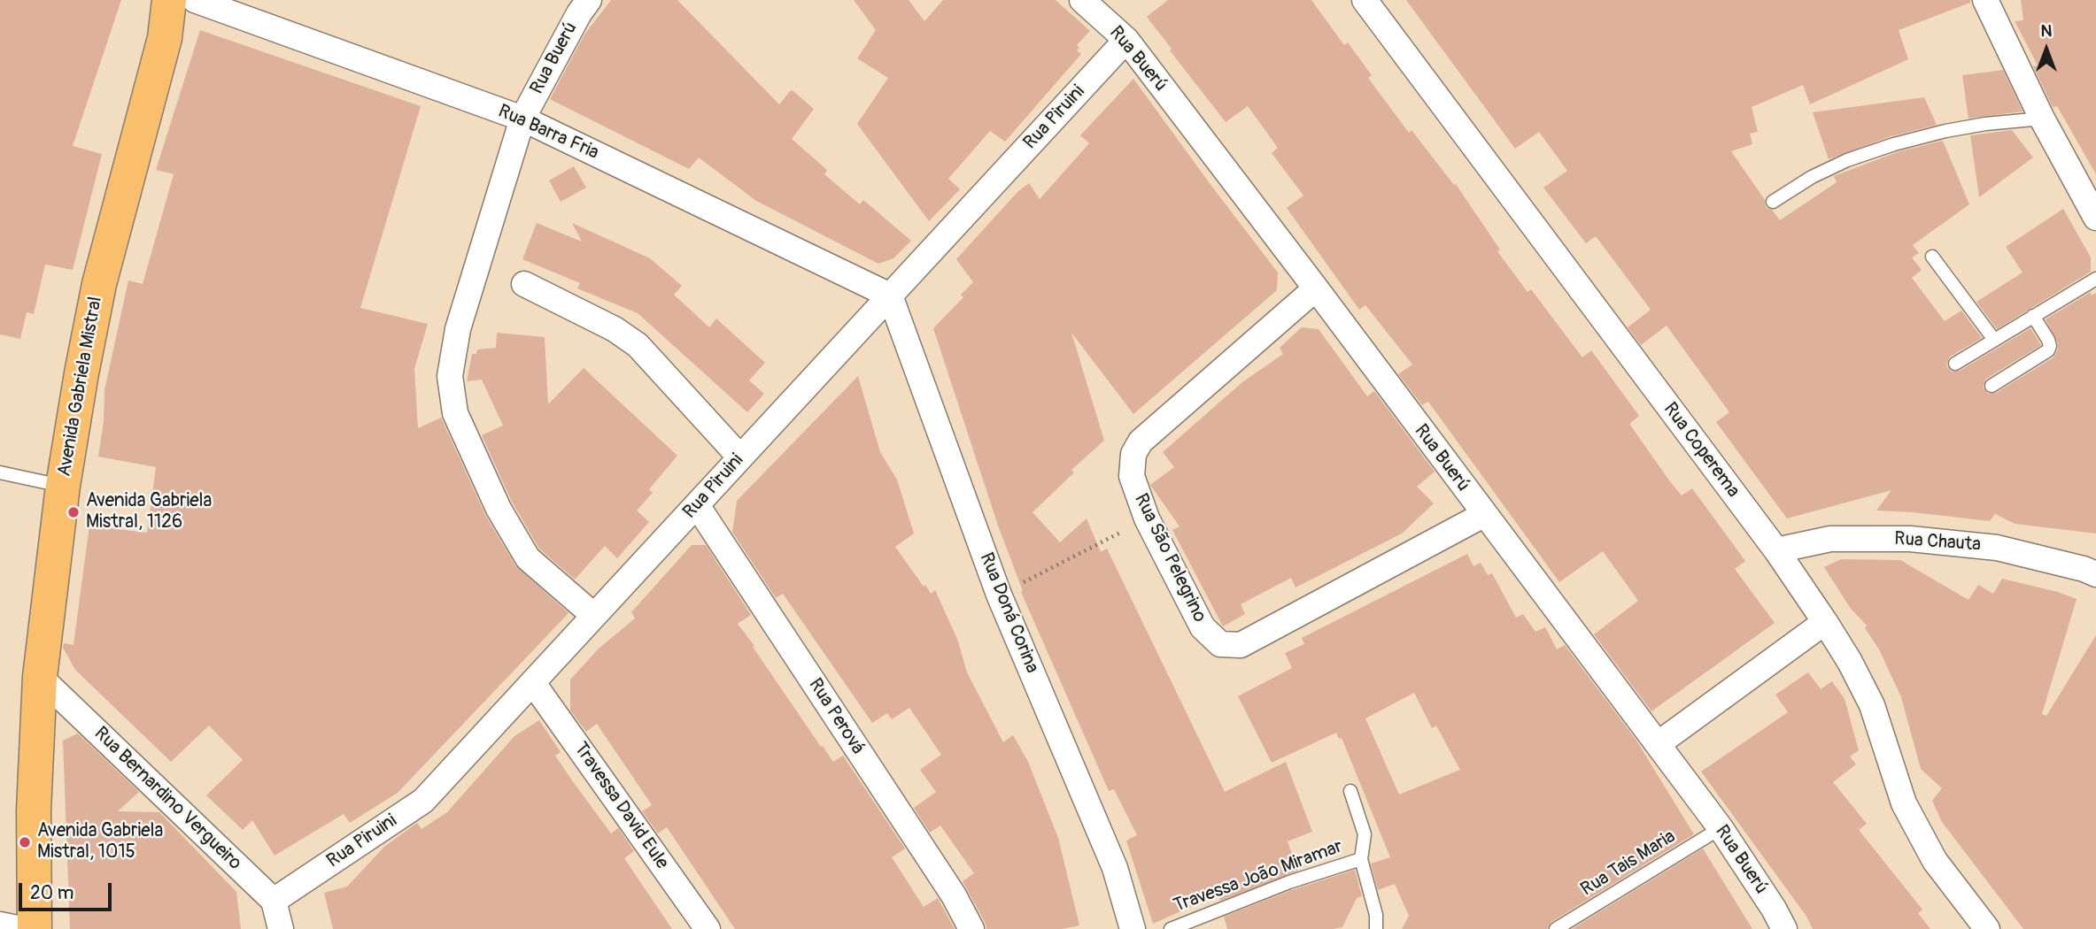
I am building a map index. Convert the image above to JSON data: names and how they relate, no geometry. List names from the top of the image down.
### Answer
{
  "streets": {
    "main road": ["Avenida Gabriela Mistral"],
    "street": [
      "Rua Buerú",
      "Rua Piruini",
      "Rua Barra Fria",
      "Rua Coperema",
      "Rua Chauta",
      "Rua São Pelegrino",
      "Rua Doná Corina",
      "Rua Perová",
      "Rua Bernardino Vergueiro",
      "Travessa David Eule"
    ],
    "lane": ["Rua Tais Maria", "Travessa João Miramar"]
  },
  "crossings": [
    ["Rua Buerú", "Rua Piruini"],
    ["Rua Buerú", "Rua Barra Fria"],
    ["Rua Buerú", "Rua São Pelegrino"],
    ["Rua Buerú", "Rua Tais Maria"],
    ["Rua Piruini", "Rua Barra Fria"],
    ["Rua Piruini", "Rua Doná Corina"],
    ["Rua Piruini", "Rua Perová"],
    ["Rua Piruini", "Rua Bernardino Vergueiro"],
    ["Rua Piruini", "Travessa David Eule"],
    ["Rua Barra Fria", "Avenida Gabriela Mistral"],
    ["Rua Barra Fria", "Rua Doná Corina"],
    ["Avenida Gabriela Mistral", "Rua Bernardino Vergueiro"],
    ["Rua Coperema", "Rua Chauta"]
  ],
  "places": ["Avenida Gabriela Mistral, 1126", "Avenida Gabriela Mistral, 1015"],
  "scale_bar": "20 m",
  "north": "top"
}
